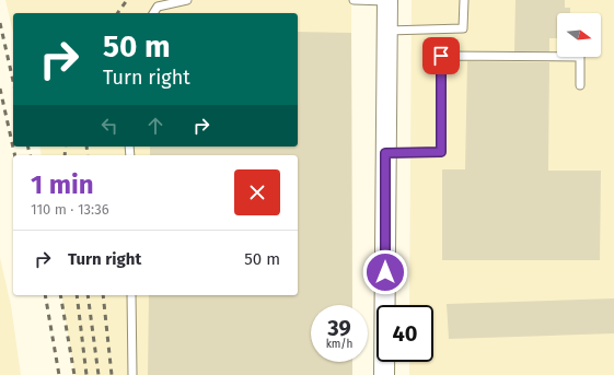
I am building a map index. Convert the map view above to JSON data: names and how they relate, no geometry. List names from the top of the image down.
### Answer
{
  "north": "right",
  "page": {
    "turn": ["50 m", "Turn right"],
    "heading": ["1 min", "110 m · 13:36"],
    "list": [
      {
        "name": "Turn right",
        "value": "50 m"
      }
    ],
    "speed": "39 km/h",
    "limit": "40"
  }
}
